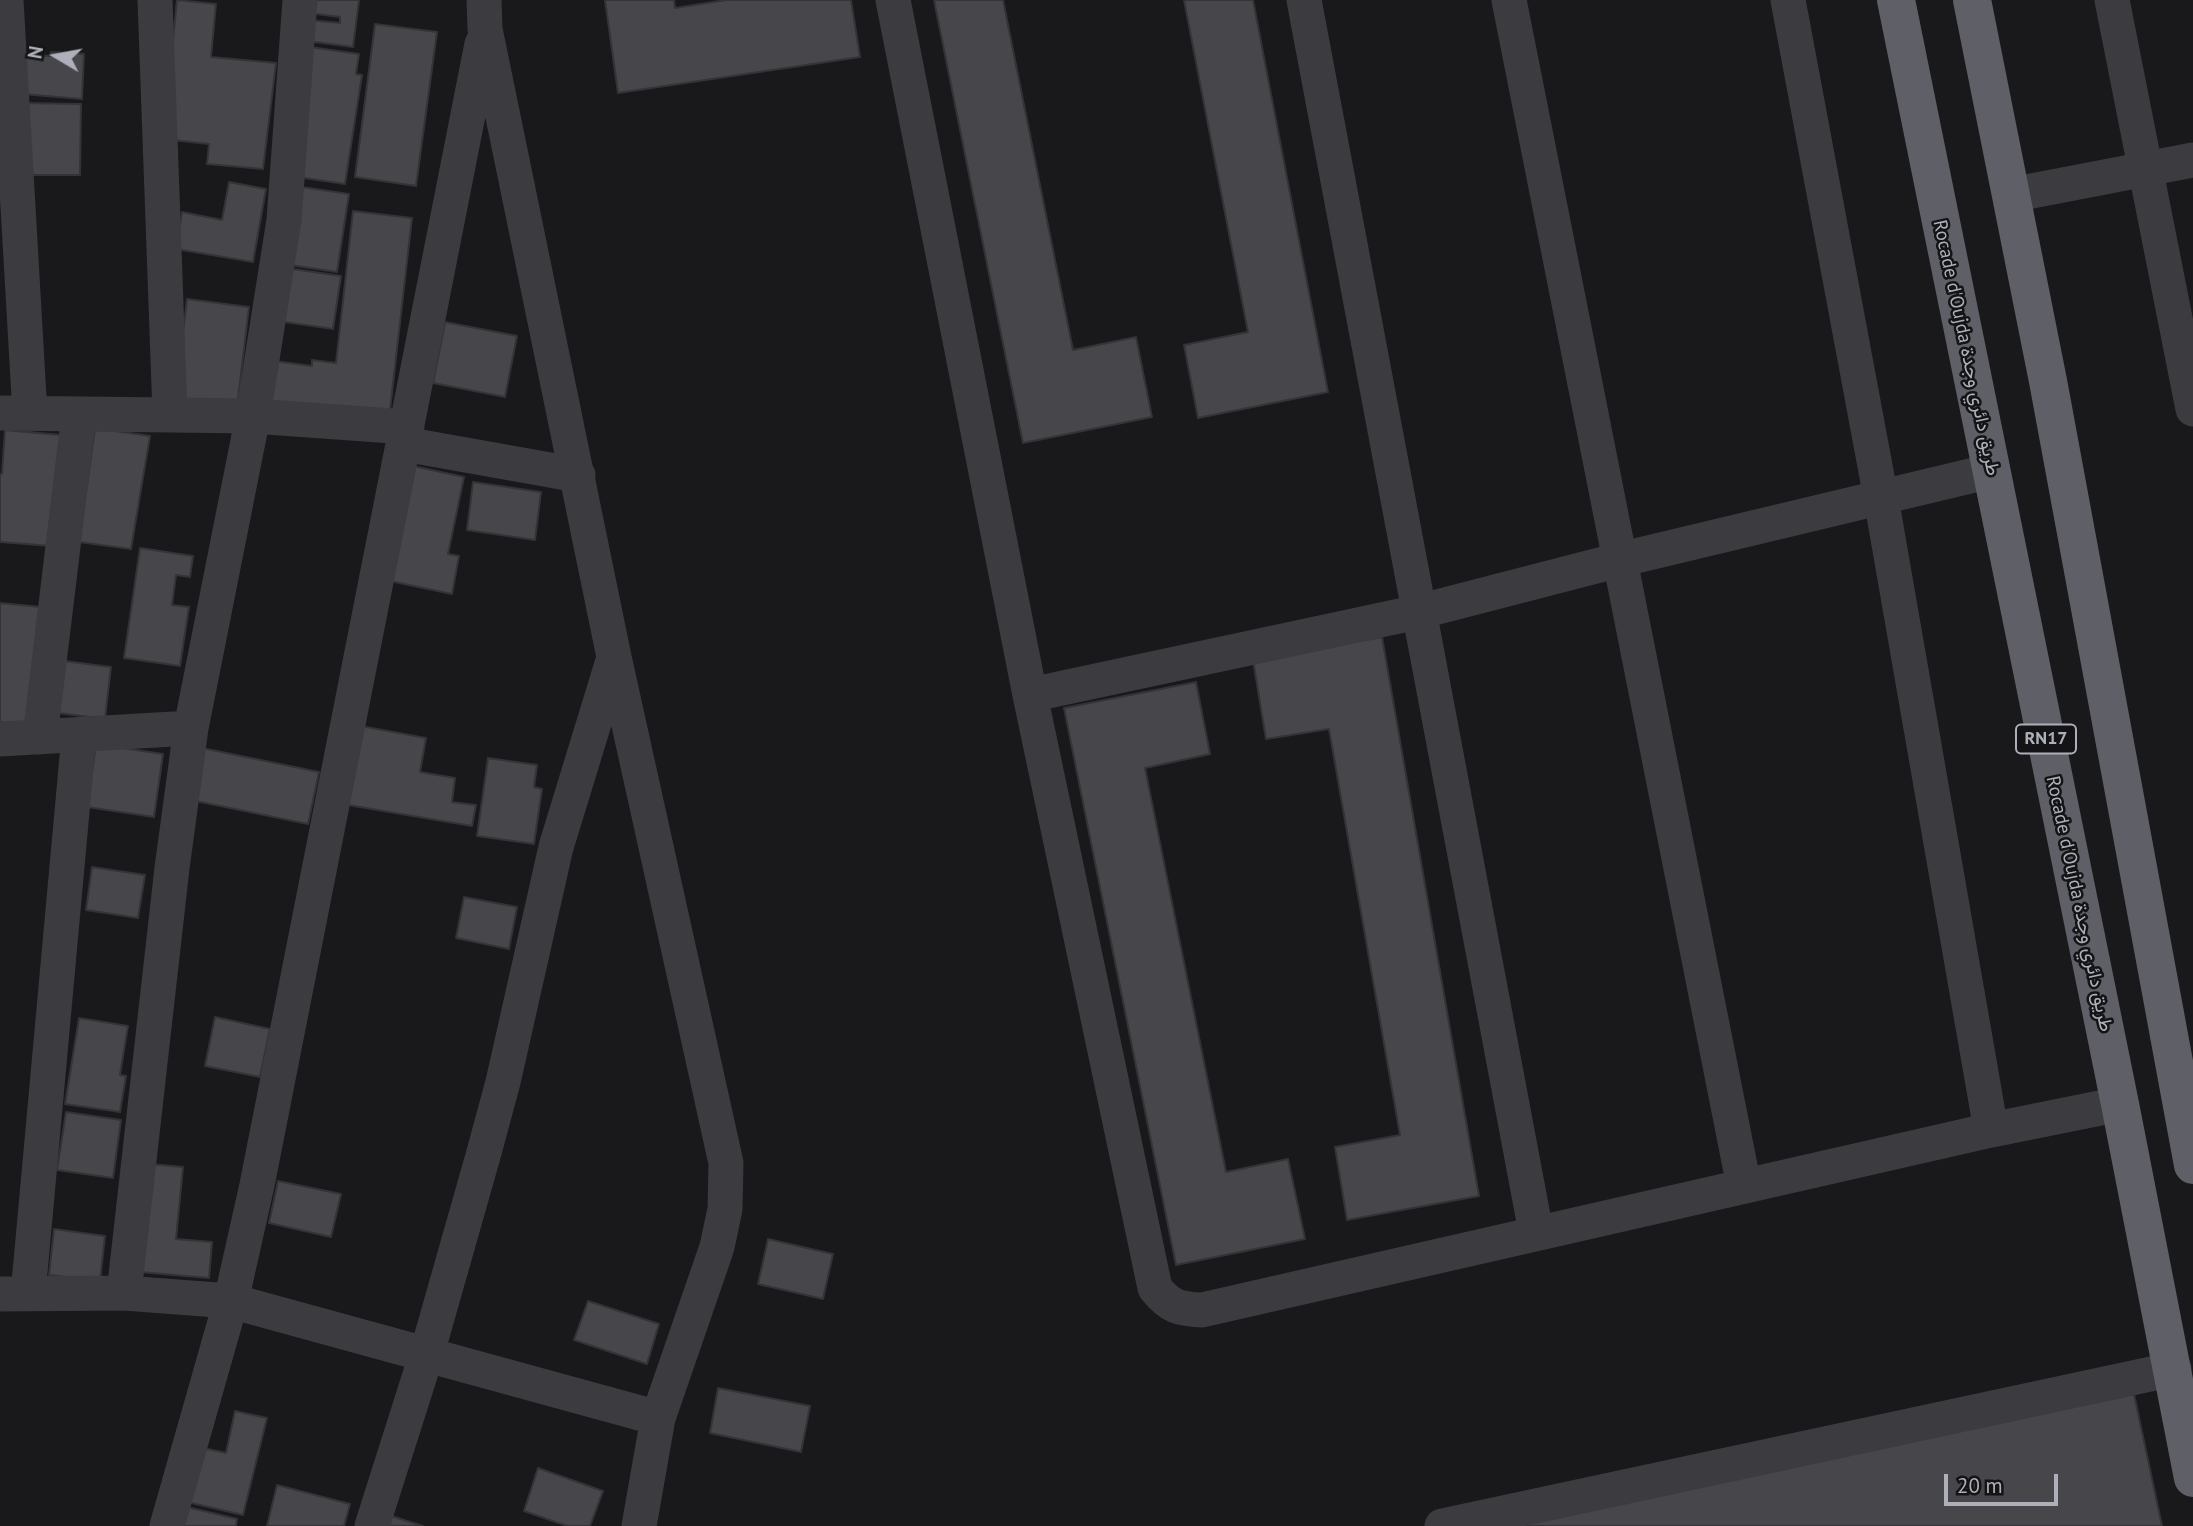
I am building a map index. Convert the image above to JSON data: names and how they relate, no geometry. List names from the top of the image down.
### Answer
{
  "streets": {
    "highway": ["Rocade d'Oujda طريق دائري وجدة", "RN17"]
  },
  "scale_bar": "20 m",
  "north": "left"
}
